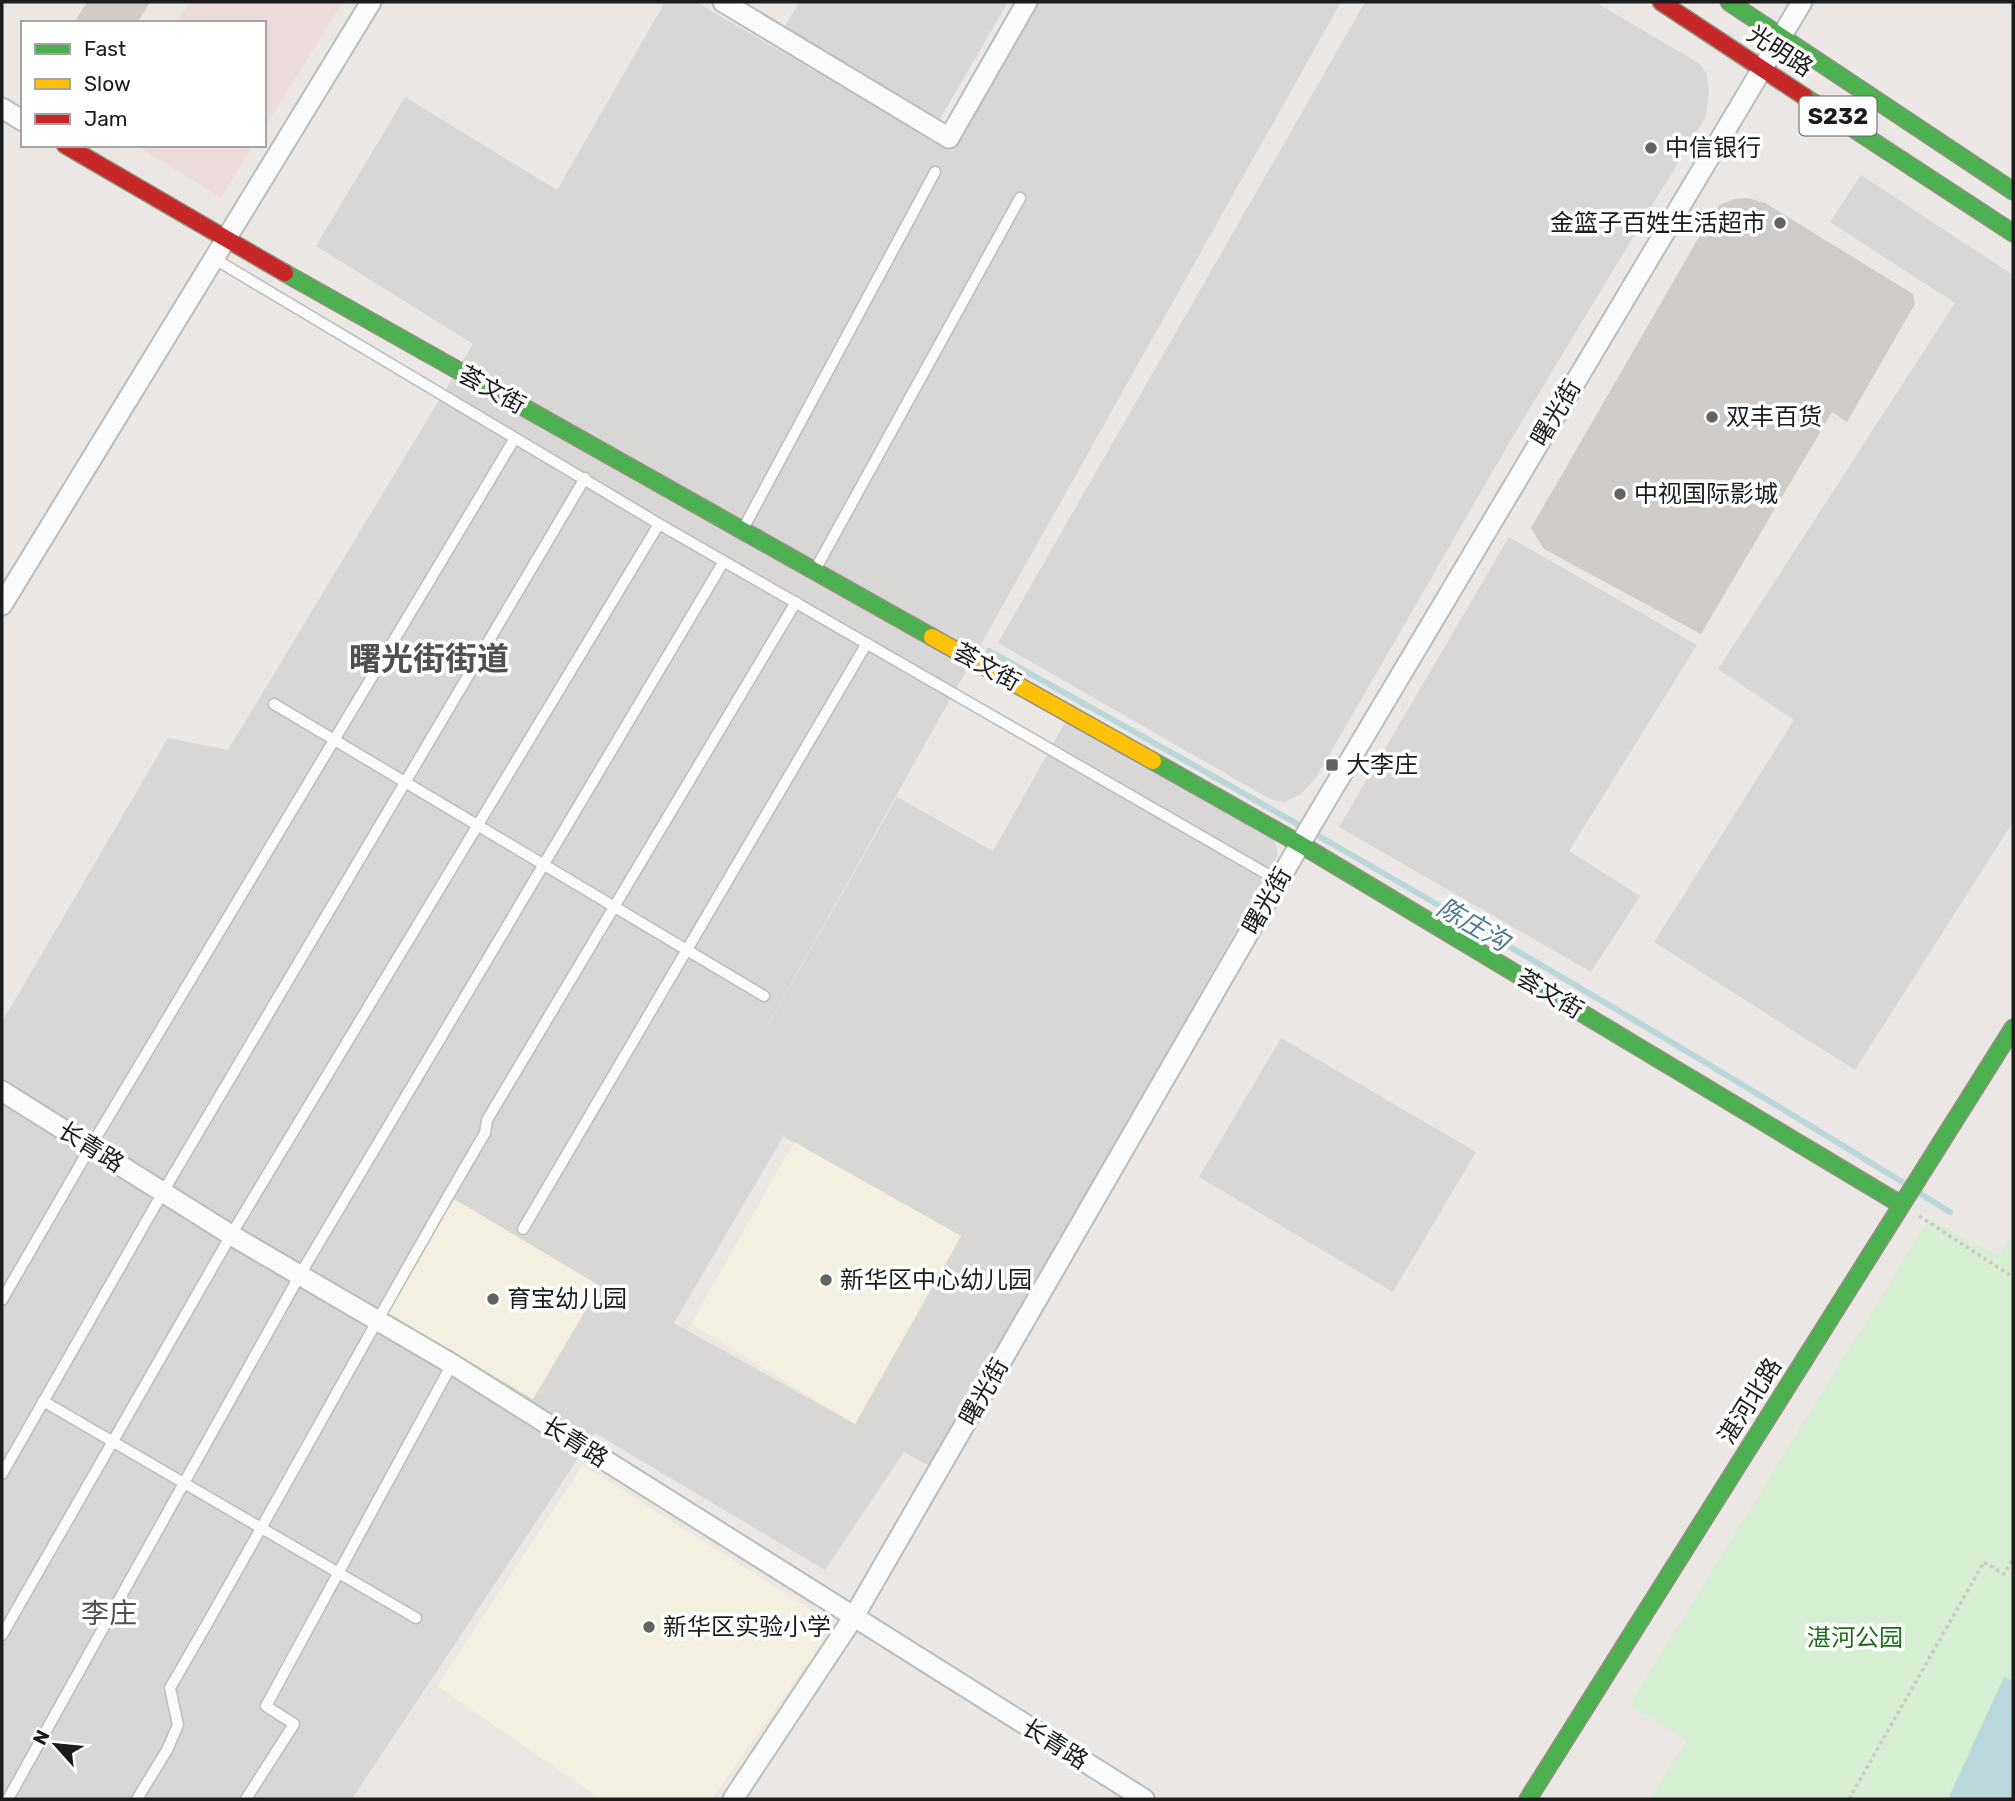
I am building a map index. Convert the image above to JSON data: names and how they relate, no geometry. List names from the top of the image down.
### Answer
{
  "streets": {
    "street": [
      "光明路",
      "S232",
      "荟文街",
      "曙光街",
      "长青路",
      "湛河北路"
    ]
  },
  "crossings": [
    ["光明路", "曙光街"],
    ["荟文街", "曙光街"],
    ["荟文街", "湛河北路"],
    ["曙光街", "长青路"]
  ],
  "districts": ["曙光街街道", "李庄"],
  "water": ["陈庄沟"],
  "parks": ["湛河公园"],
  "places": {
    "other": [
      "中信银行",
      "金篮子百姓生活超市",
      "双丰百货",
      "中视国际影城",
      "新华区中心幼儿园",
      "育宝幼儿园",
      "新华区实验小学"
    ],
    "transit": ["大李庄"]
  },
  "legend": ["Fast", "Slow", "Jam"],
  "north": "top left"
}
